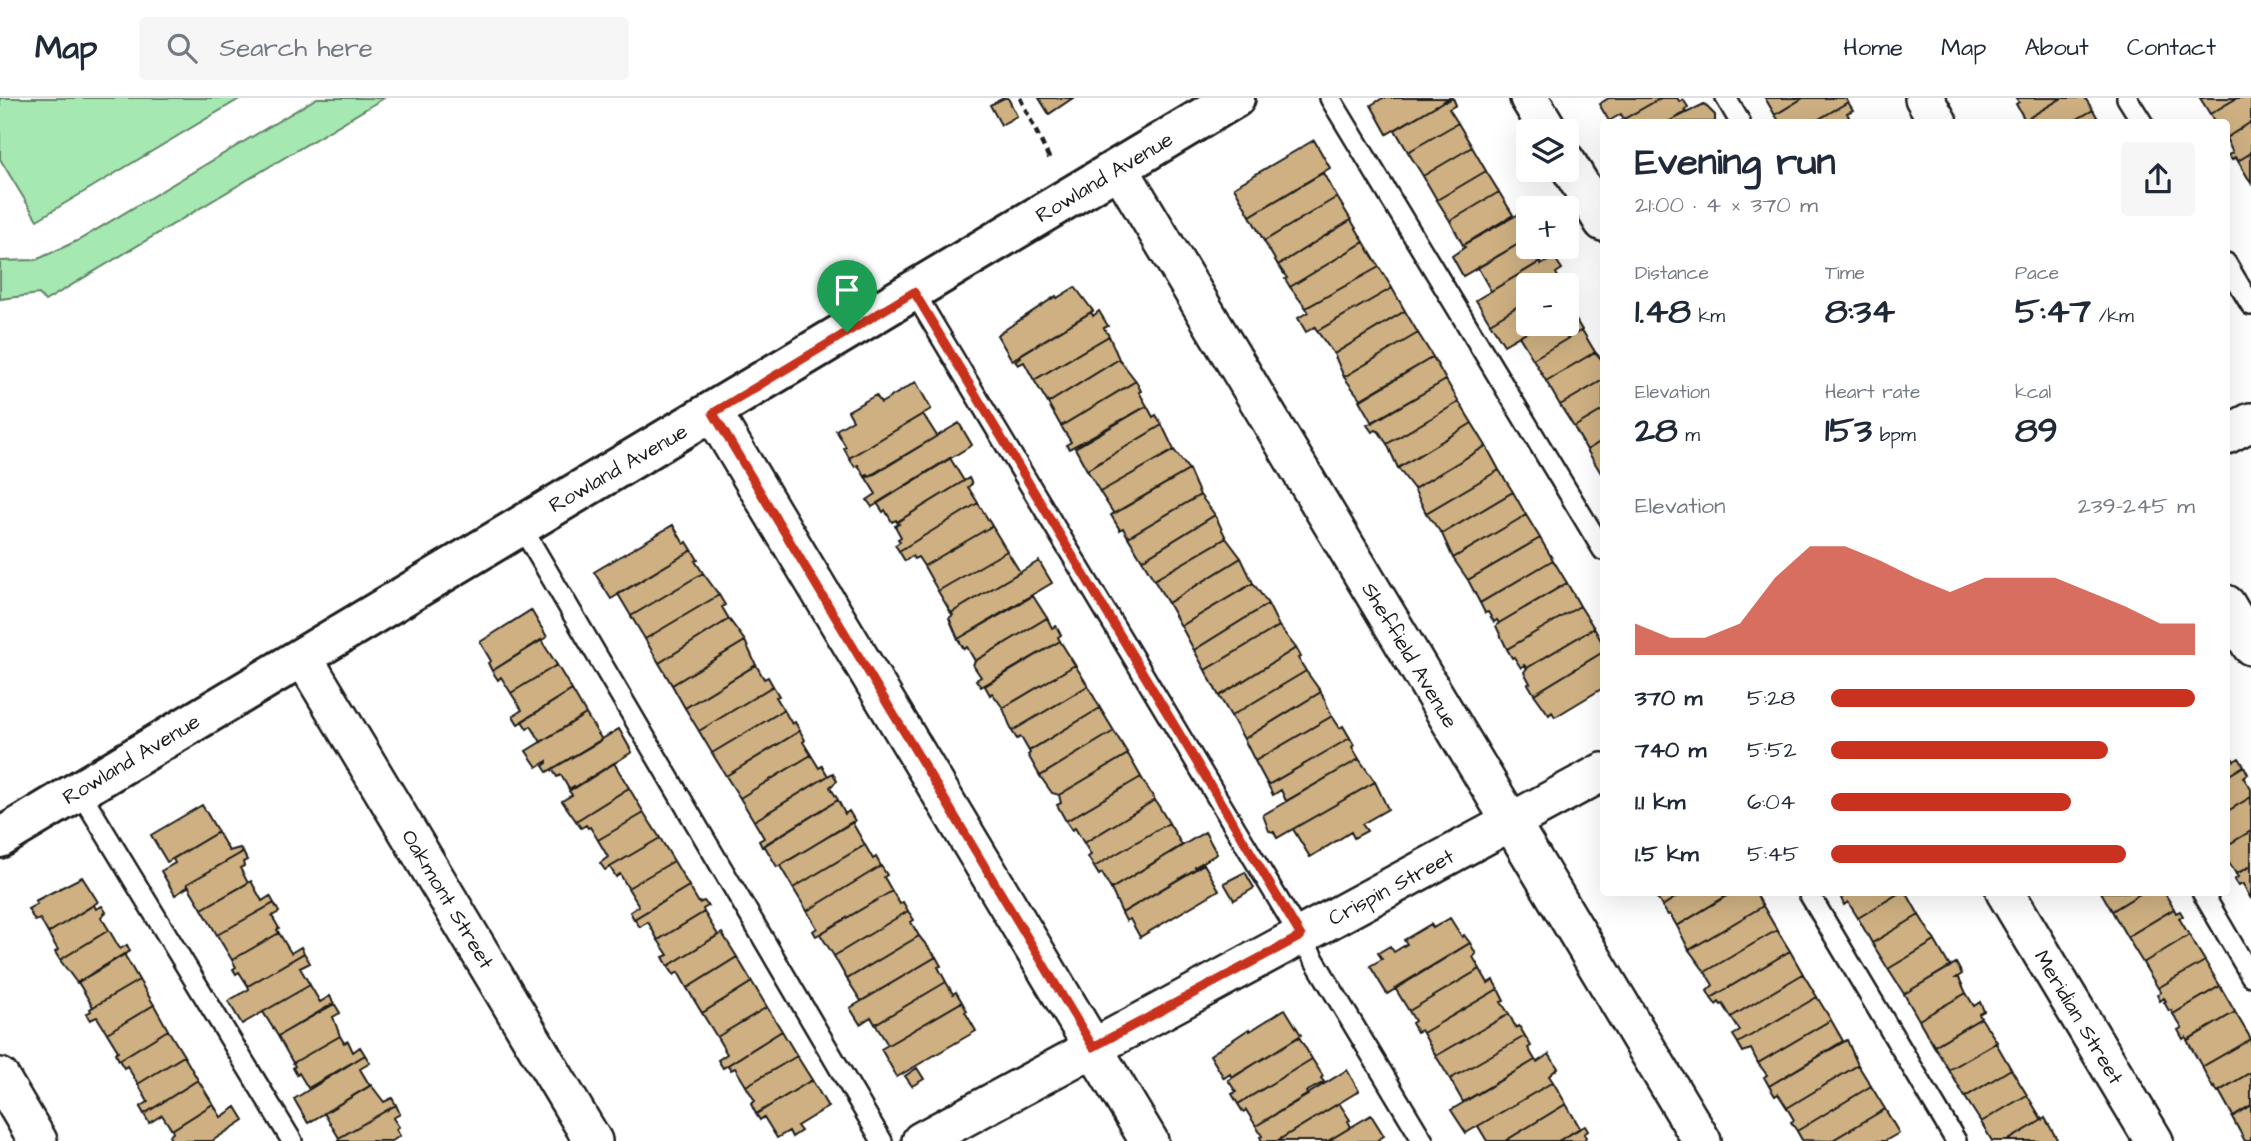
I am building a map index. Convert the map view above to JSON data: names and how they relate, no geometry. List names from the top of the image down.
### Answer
{
  "streets": {
    "street": [
      "Rowland Avenue",
      "Sheffield Avenue",
      "Crispin Street",
      "Oakmont Street",
      "Meridian Street"
    ]
  },
  "crossings": [
    ["Rowland Avenue", "Sheffield Avenue"],
    ["Rowland Avenue", "Oakmont Street"],
    ["Sheffield Avenue", "Crispin Street"]
  ],
  "page": {
    "header": "Map",
    "search": "Search here",
    "nav": [
      "Home",
      "Map",
      "About",
      "Contact"
    ],
    "map_buttons": ["+", "−"],
    "heading": ["Evening run", "21:00 · 4 × 370 m"],
    "stats": [
      ["Distance", "1.48 km"],
      ["Time", "8:34"],
      ["Pace", "5:47 /km"],
      ["Elevation", "28 m"],
      ["Heart rate", "153 bpm"],
      ["kcal", "89"]
    ],
    "chart": ["Elevation", "239–245 m"],
    "list": [
      {
        "name": "370 m",
        "note": "5:28"
      },
      {
        "name": "740 m",
        "note": "5:52"
      },
      {
        "name": "1.1 km",
        "note": "6:04"
      },
      {
        "name": "1.5 km",
        "note": "5:45"
      }
    ]
  }
}
